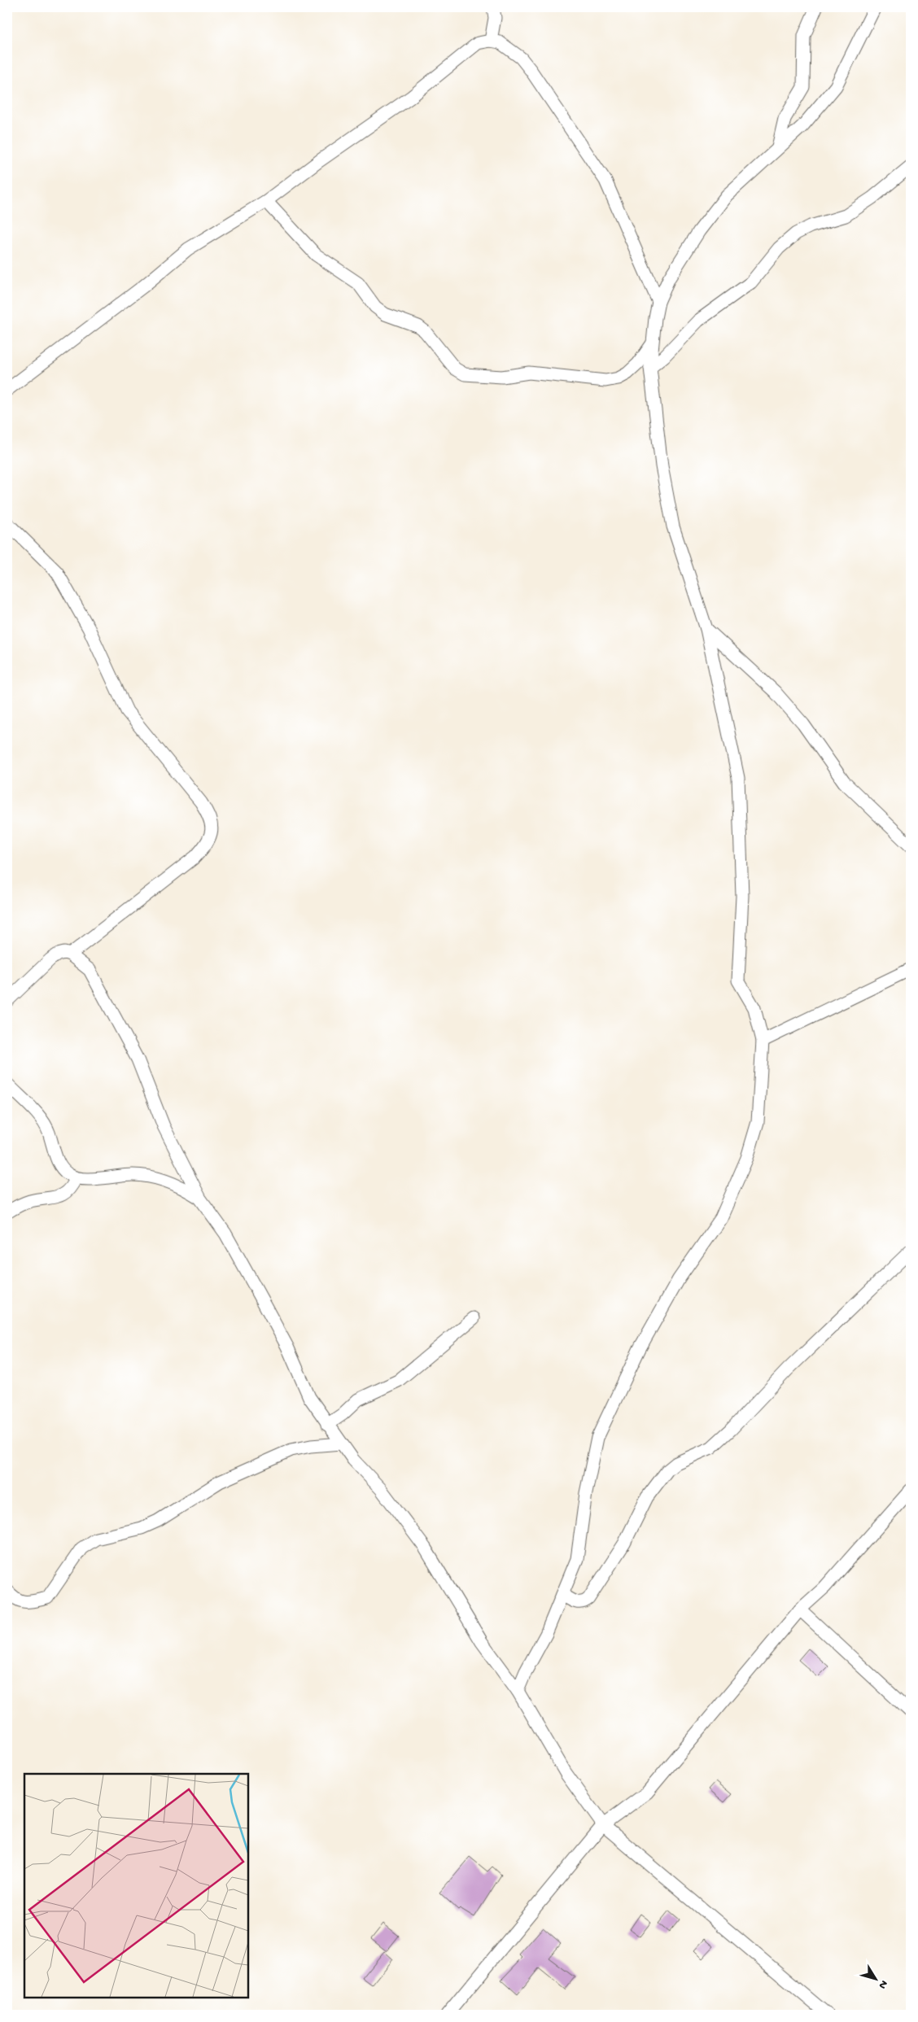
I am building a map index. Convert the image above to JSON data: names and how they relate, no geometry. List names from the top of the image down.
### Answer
{
  "north": "bottom right"
}
